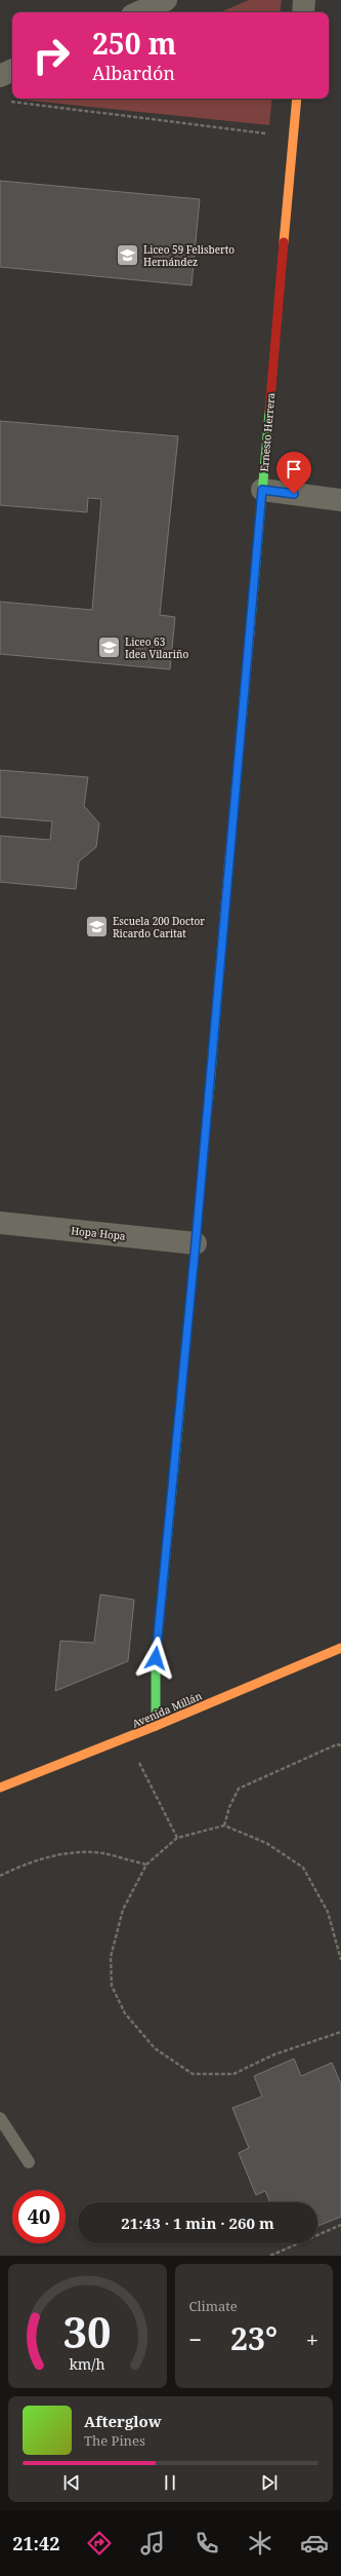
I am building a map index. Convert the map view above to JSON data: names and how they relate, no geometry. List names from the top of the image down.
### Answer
{
  "streets": {
    "street": ["Ernesto Herrera", "Hopa Hopa", "Avenida Millán"]
  },
  "crossings": [
    ["Ernesto Herrera", "Hopa Hopa"],
    ["Ernesto Herrera", "Avenida Millán"]
  ],
  "places": {
    "school or university": ["Liceo 59 Felisberto Hernández", "Liceo 63 Idea Vilariño", "Escuela 200 Doctor Ricardo Caritat"]
  },
  "page": {
    "turn": ["250 m", "Albardón"],
    "limit": "40",
    "trip": "21:43 · 1 min · 260 m",
    "tile": "Climate",
    "heat": ["−", "23°", "+"],
    "song": ["Afterglow", "The Pines"],
    "tabs": "21:42",
    "gauge": ["30", "km/h"]
  }
}
